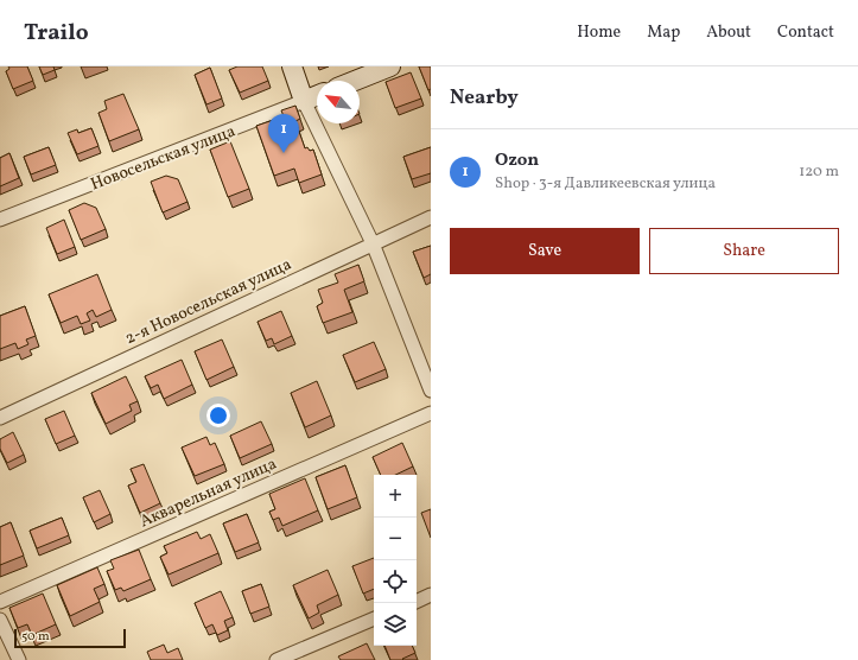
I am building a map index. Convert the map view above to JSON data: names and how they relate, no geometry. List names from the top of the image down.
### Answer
{
  "streets": {
    "street": ["Новосельская улица", "2-я Новосельская улица", "Акварельная улица"]
  },
  "scale_bar": "50 m",
  "north": "top left",
  "page": {
    "header": "Trailo",
    "nav": [
      "Home",
      "Map",
      "About",
      "Contact"
    ],
    "heading": "Nearby",
    "pins": "1",
    "list": [
      {
        "mark": "1",
        "name": "Ozon",
        "note": "Shop · 3-я Давликеевская улица",
        "value": "120 m"
      }
    ],
    "buttons": ["Save", "Share"],
    "map_buttons": ["+", "−"],
    "scale": "50 m"
  }
}
